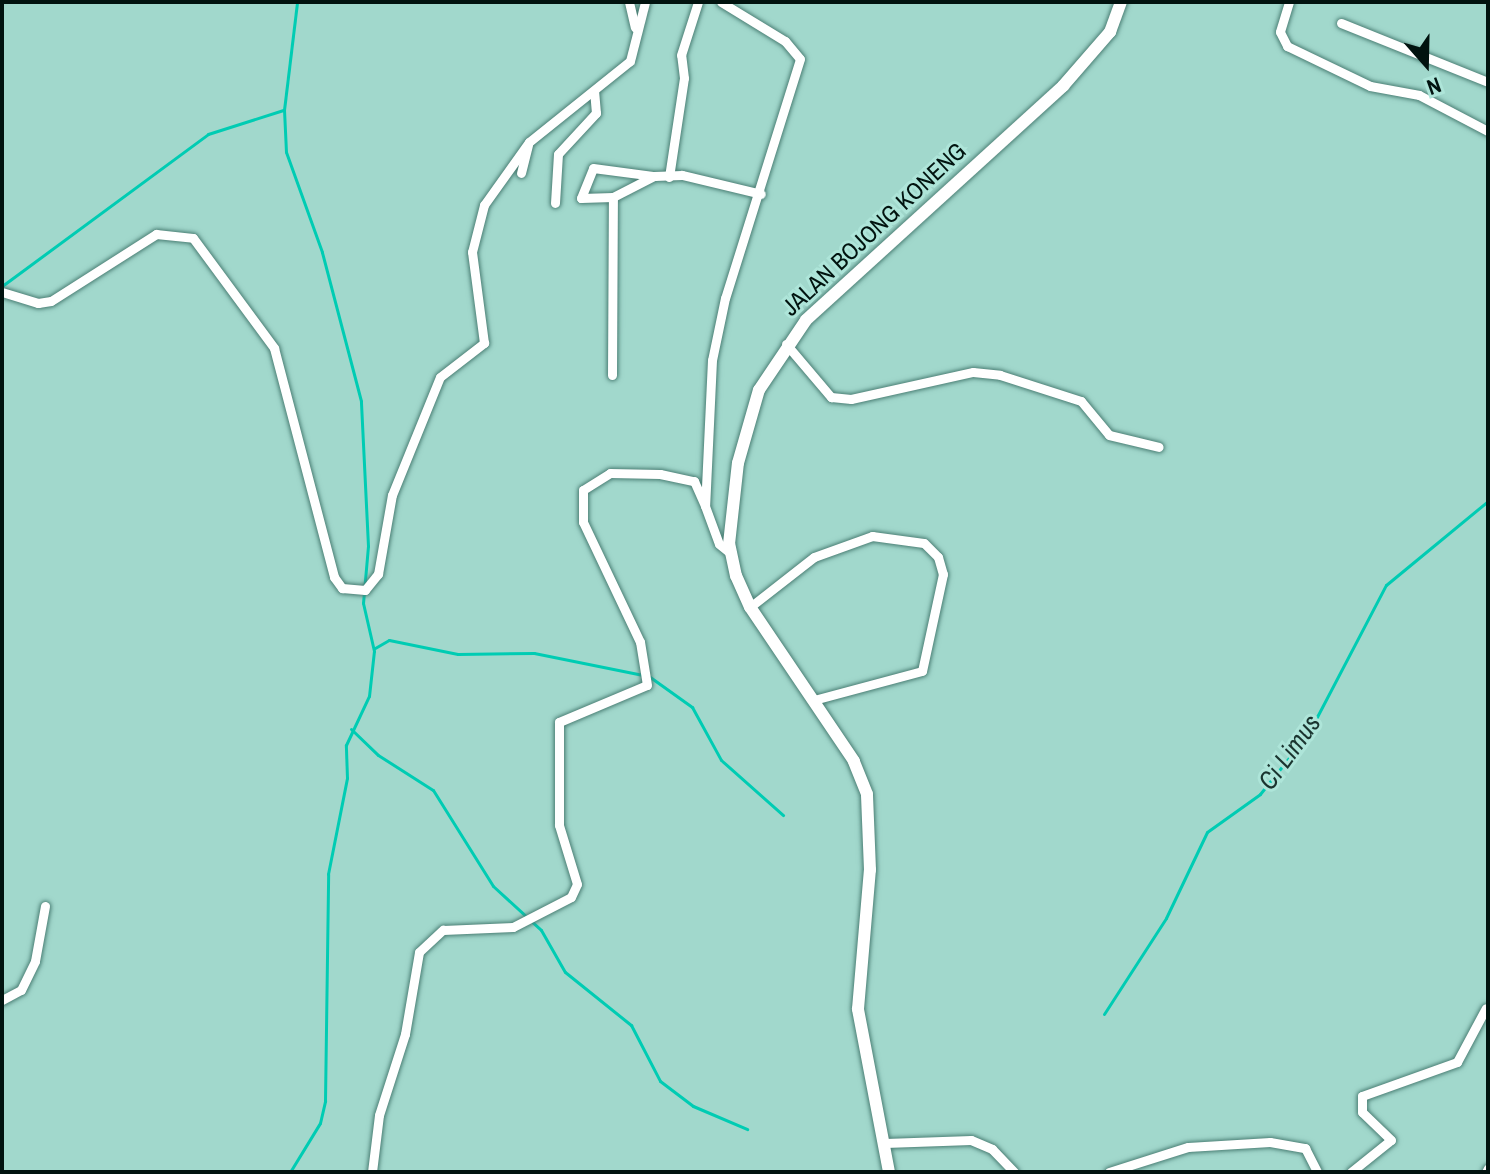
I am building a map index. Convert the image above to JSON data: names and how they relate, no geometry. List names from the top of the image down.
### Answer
{
  "streets": {
    "street": ["JALAN BOJONG KONENG"]
  },
  "water": ["Ci Limus"],
  "north": "bottom"
}
